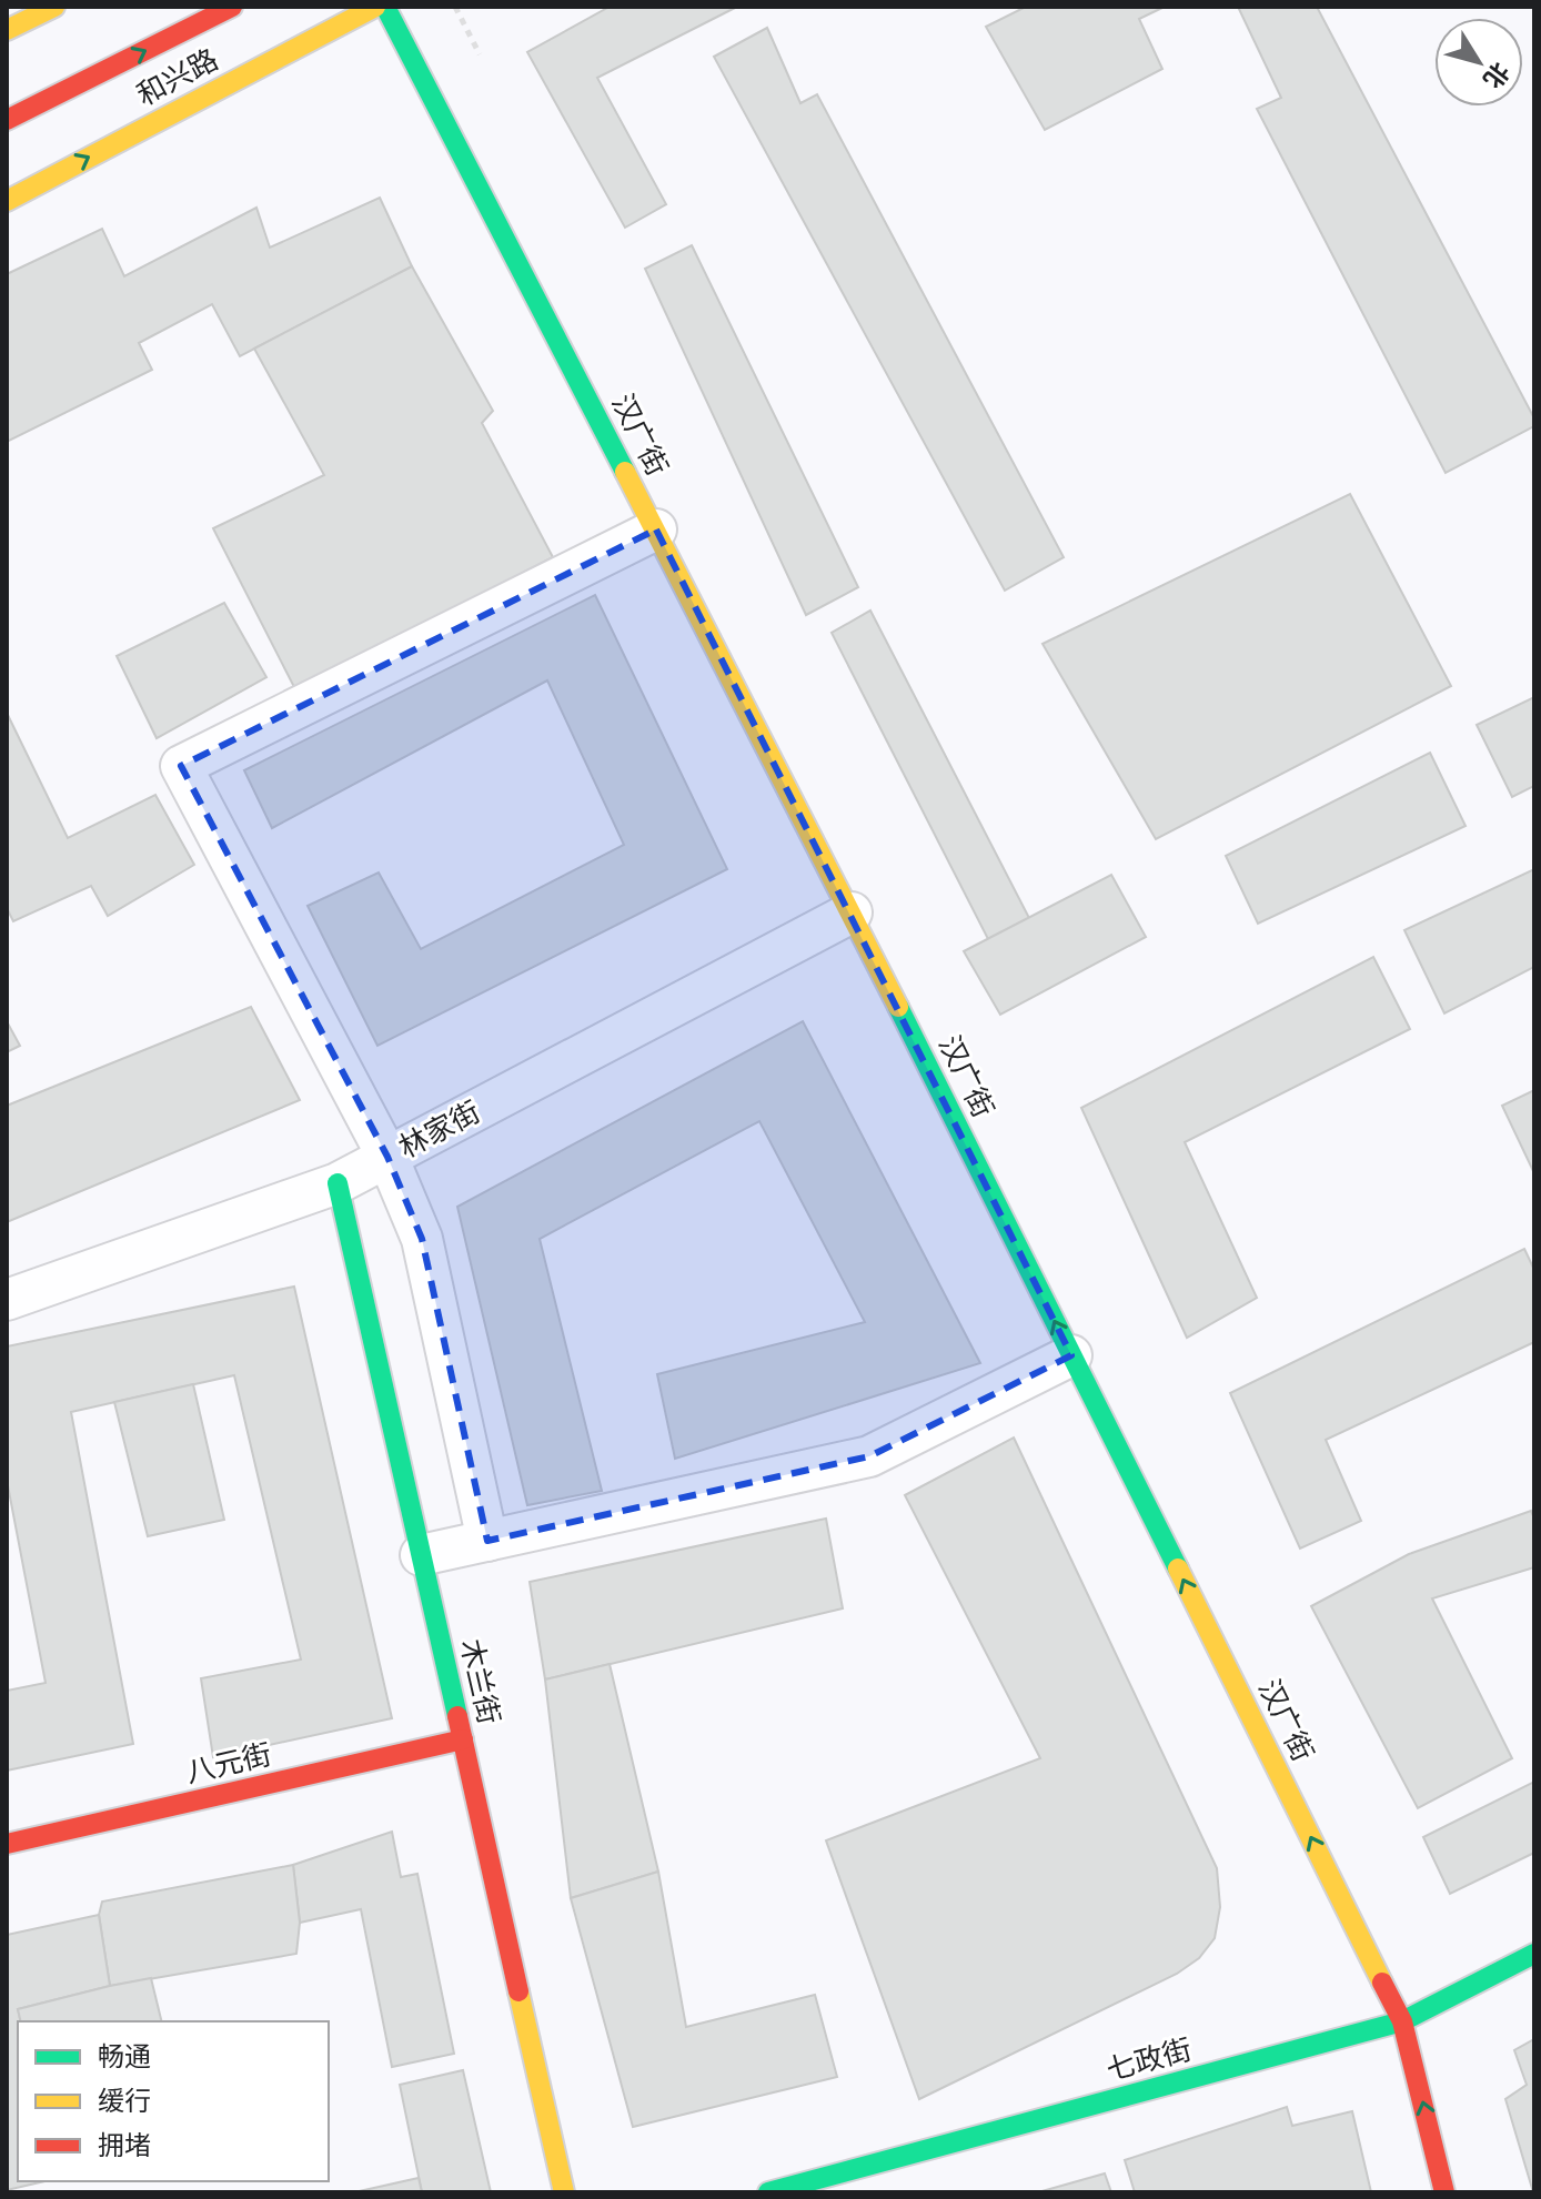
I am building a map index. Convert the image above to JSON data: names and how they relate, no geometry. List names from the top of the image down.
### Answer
{
  "streets": {
    "main road": [
      "和兴路",
      "汉广街",
      "木兰街",
      "八元街",
      "七政街"
    ],
    "street": ["林家街"]
  },
  "crossings": [
    ["汉广街", "林家街"],
    ["汉广街", "七政街"],
    ["林家街", "木兰街"],
    ["木兰街", "八元街"]
  ],
  "one_way": ["和兴路", "汉广街"],
  "legend": ["畅通", "缓行", "拥堵"],
  "north": "bottom right"
}
